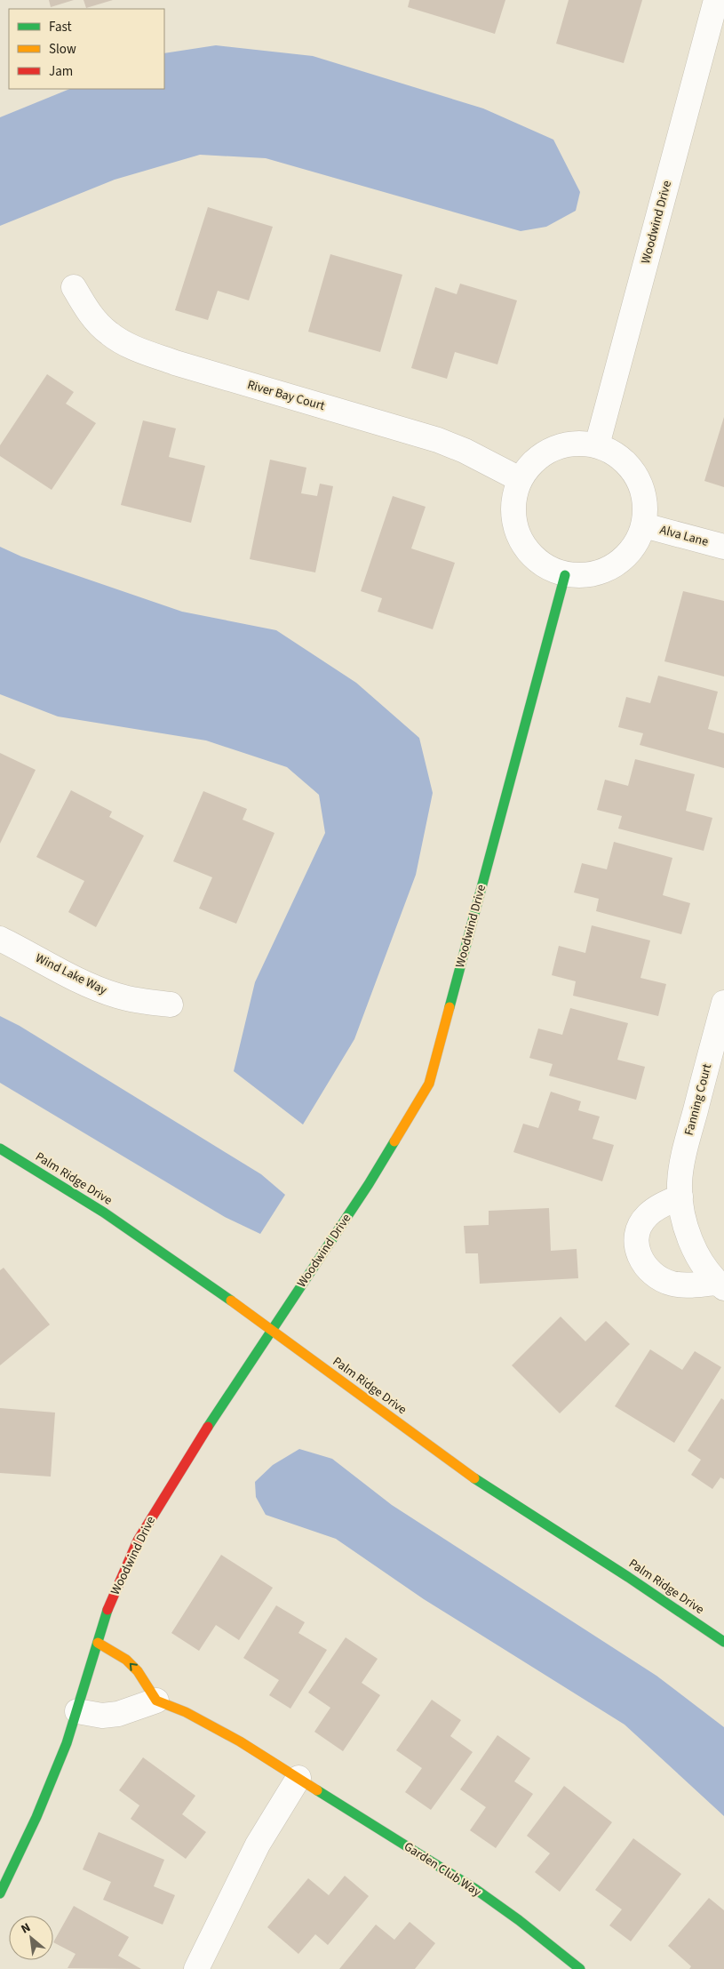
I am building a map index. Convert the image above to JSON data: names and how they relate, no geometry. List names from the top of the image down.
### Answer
{
  "streets": {
    "street": [
      "Woodwind Drive",
      "River Bay Court",
      "Alva Lane",
      "Wind Lake Way",
      "Fanning Court",
      "Palm Ridge Drive",
      "Garden Club Way"
    ]
  },
  "crossings": [
    ["Woodwind Drive", "River Bay Court"],
    ["Woodwind Drive", "Alva Lane"],
    ["Woodwind Drive", "Palm Ridge Drive"],
    ["River Bay Court", "Alva Lane"]
  ],
  "legend": ["Fast", "Slow", "Jam"],
  "north": "top left"
}
